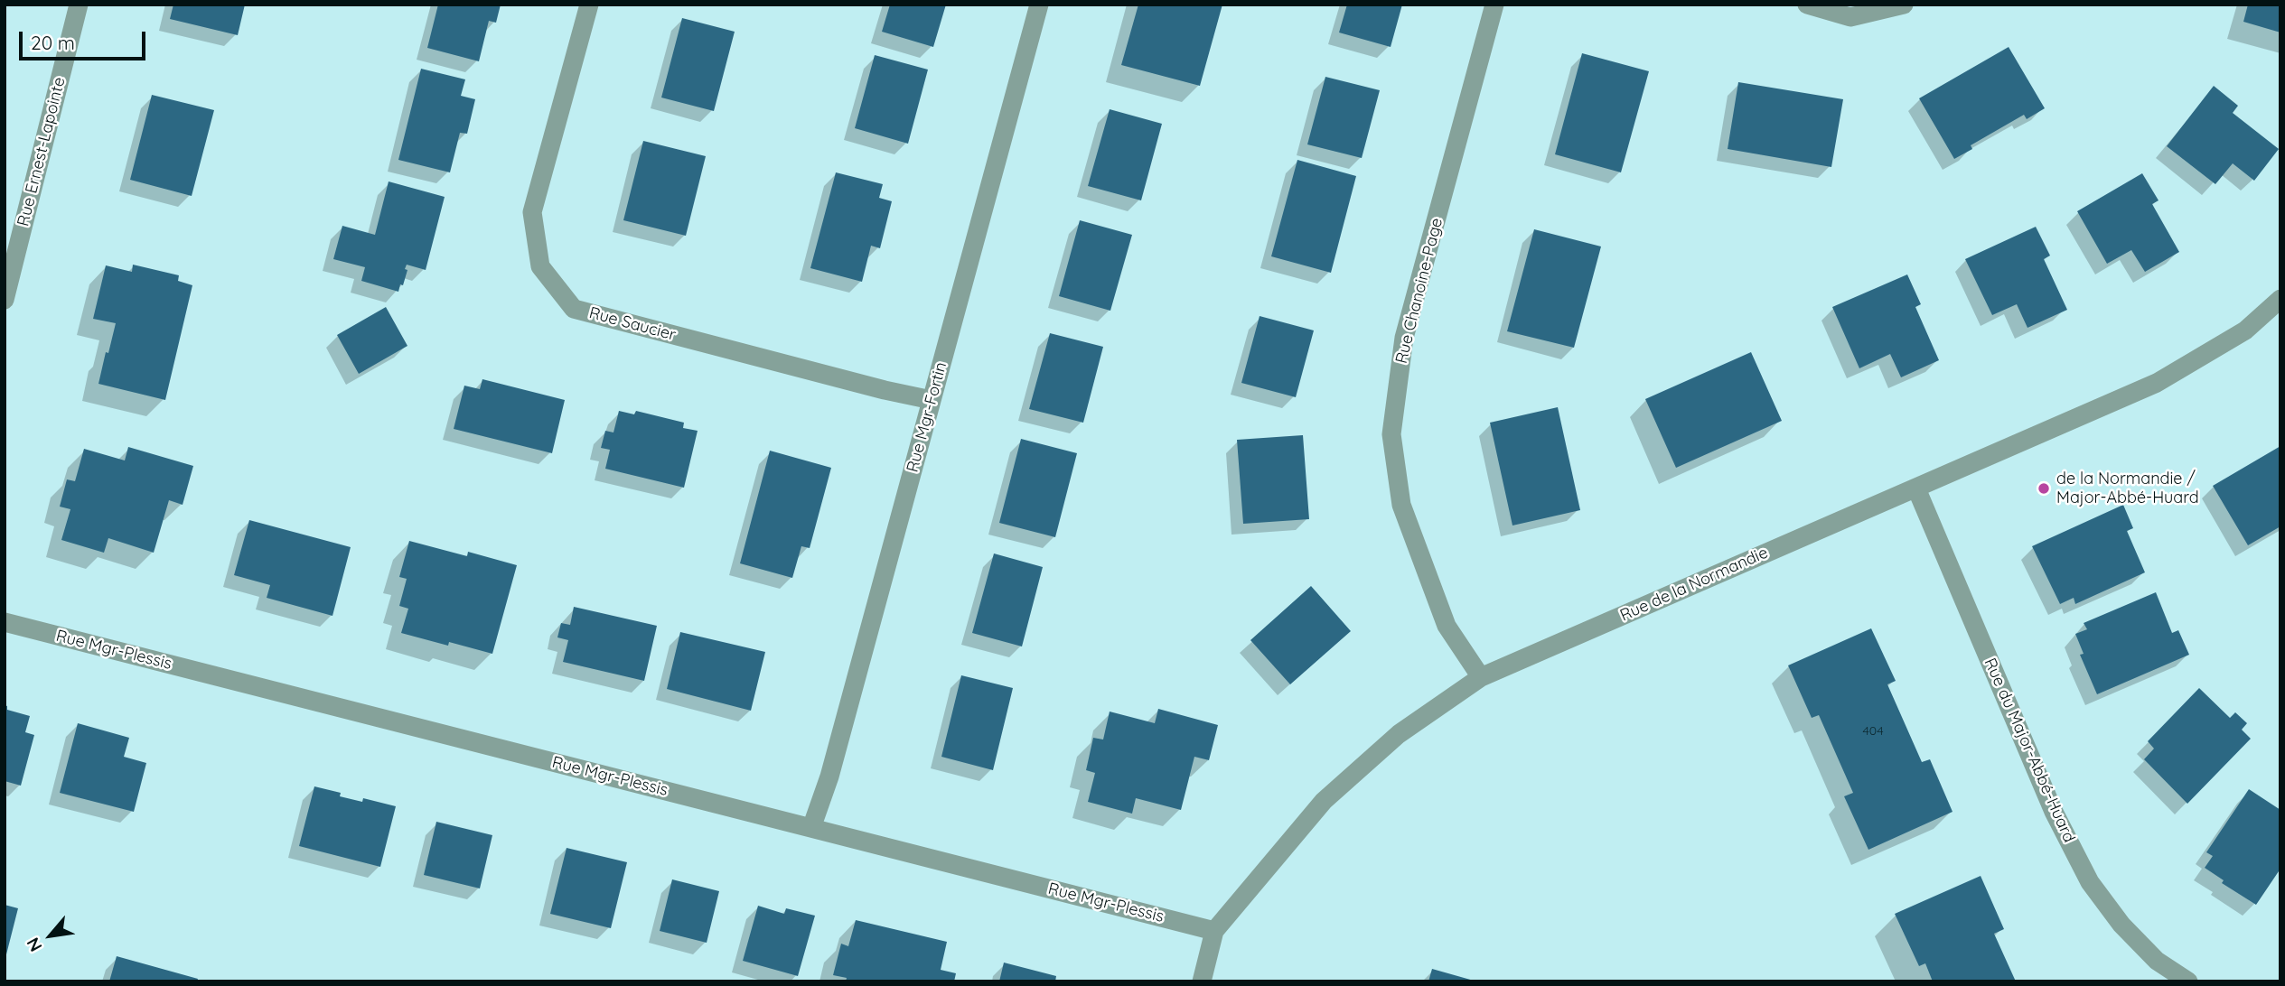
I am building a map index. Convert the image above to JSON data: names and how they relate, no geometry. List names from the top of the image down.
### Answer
{
  "streets": {
    "street": [
      "Rue Ernest-Lapointe",
      "Rue Chanoine-Page",
      "Rue Saucier",
      "Rue Mgr-Fortin",
      "Rue de la Normandie",
      "Rue Mgr-Plessis",
      "Rue du Major-Abbé-Huard"
    ]
  },
  "crossings": [
    ["Rue Chanoine-Page", "Rue de la Normandie"],
    ["Rue Saucier", "Rue Mgr-Fortin"],
    ["Rue Mgr-Fortin", "Rue Mgr-Plessis"],
    ["Rue de la Normandie", "Rue Mgr-Plessis"],
    ["Rue de la Normandie", "Rue du Major-Abbé-Huard"]
  ],
  "places": ["de la Normandie / Major-Abbé-Huard"],
  "house_numbers": ["404"],
  "scale_bar": "20 m",
  "north": "bottom left"
}
